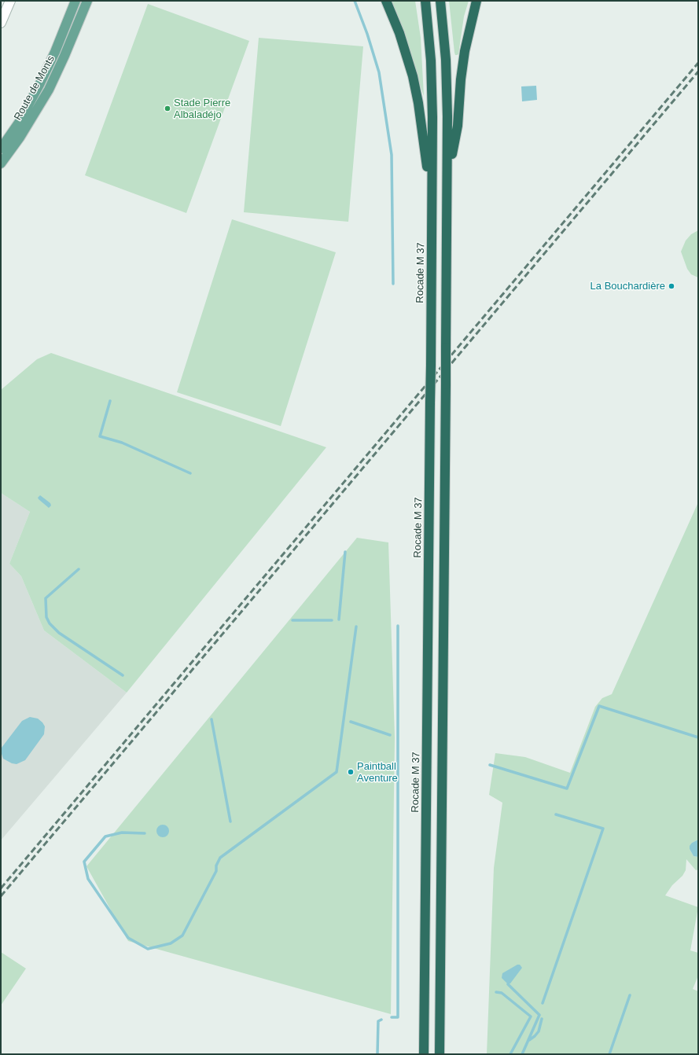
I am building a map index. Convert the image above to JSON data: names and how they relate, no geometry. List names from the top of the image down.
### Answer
{
  "streets": {
    "highway": ["Rocade M 37"],
    "main road": ["Route de Monts"]
  },
  "places": ["Stade Pierre Albaladéjo", "La Bouchardière", "Paintball Aventure"]
}
